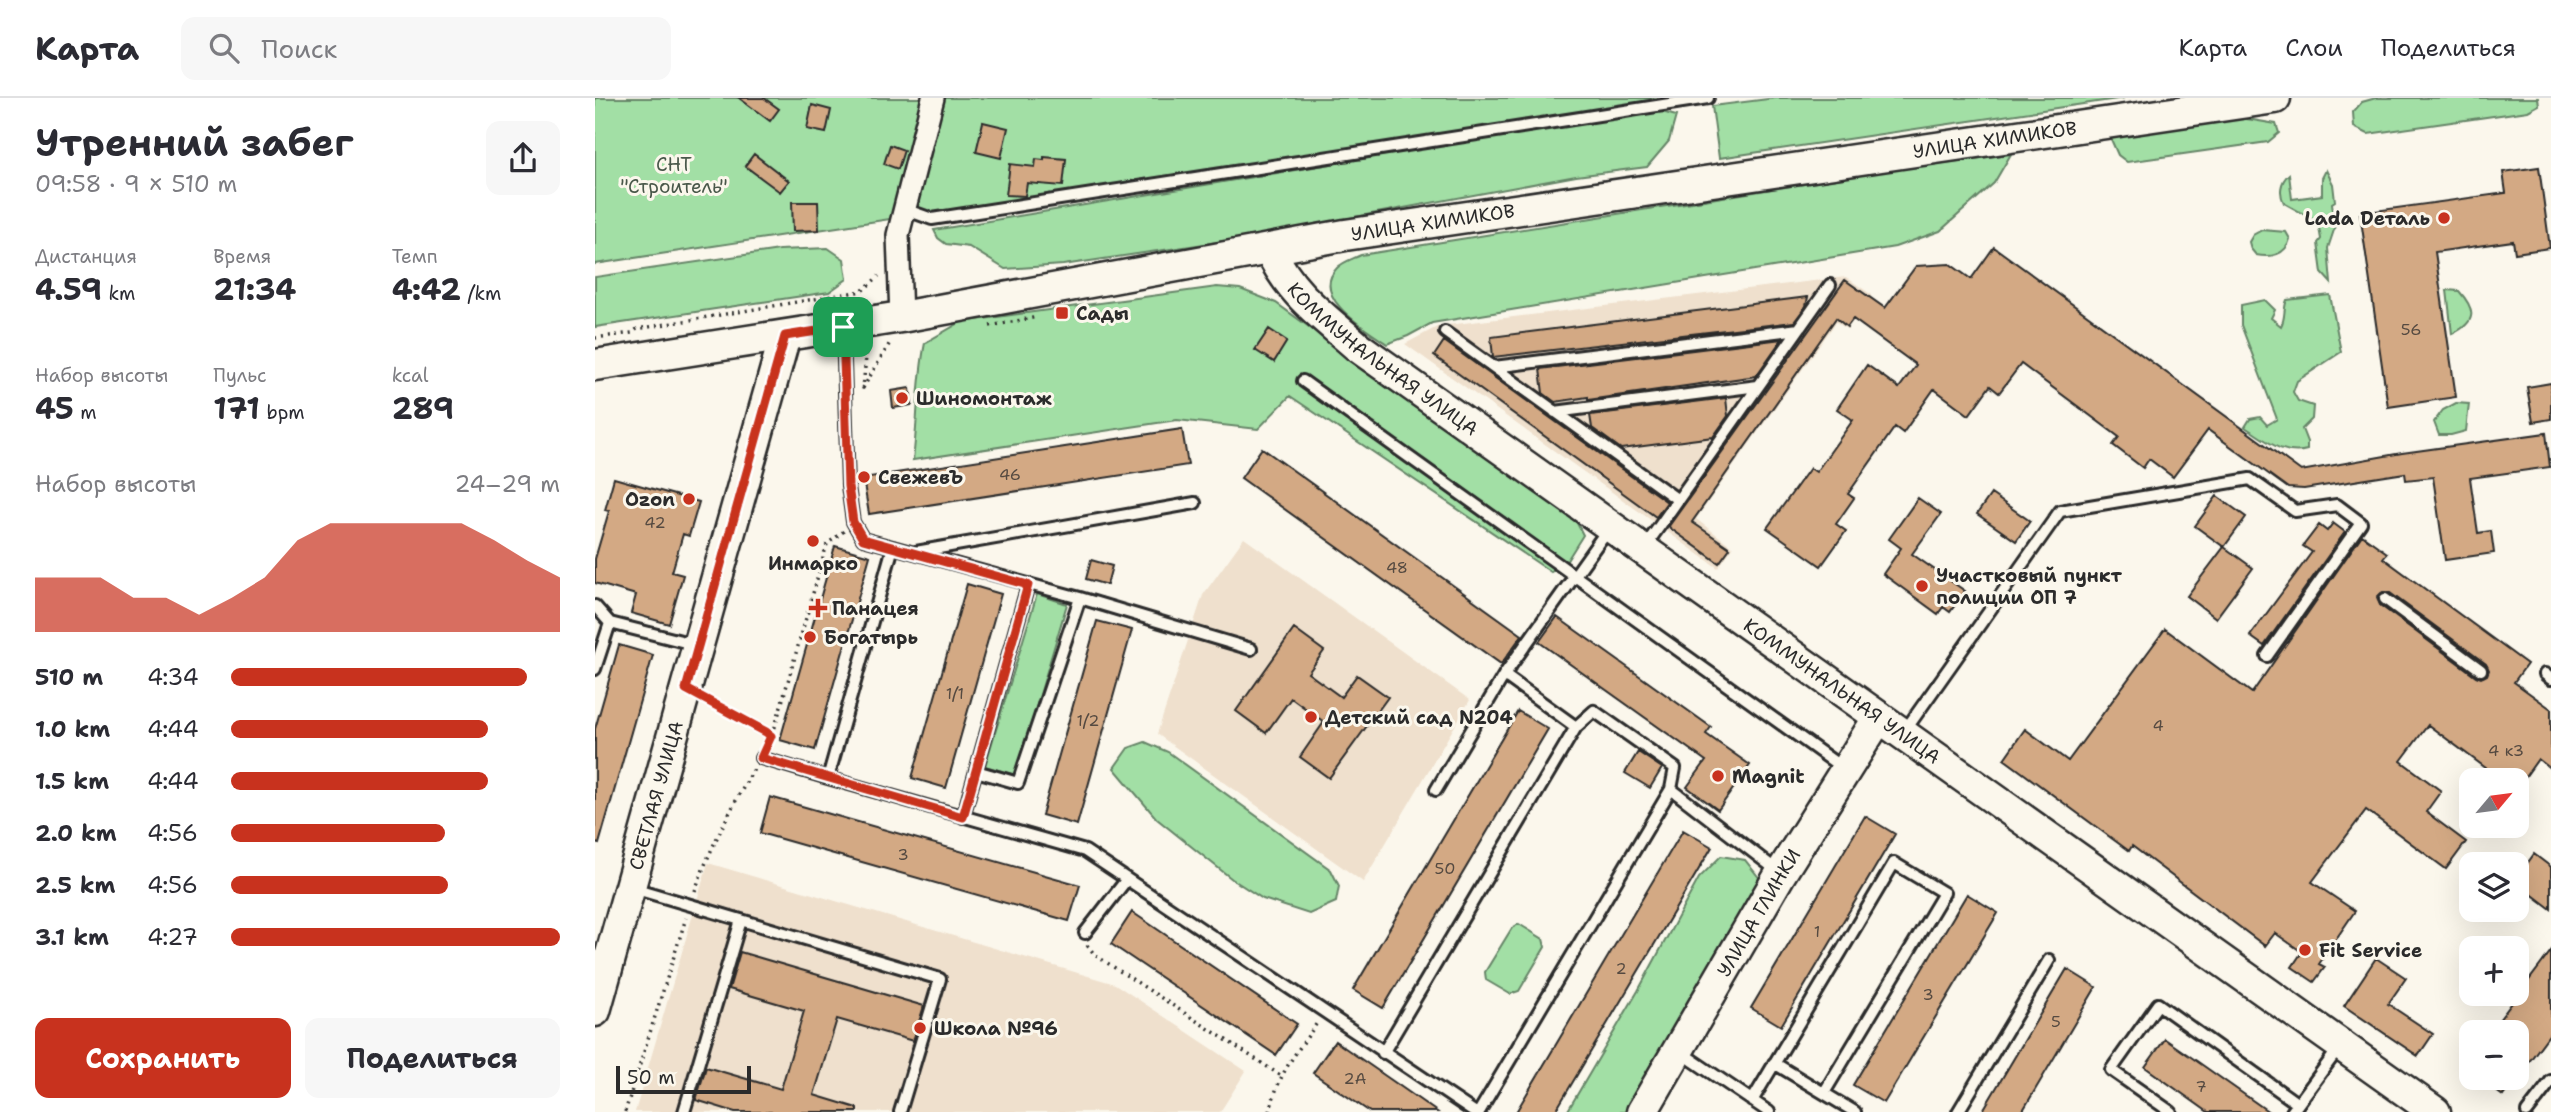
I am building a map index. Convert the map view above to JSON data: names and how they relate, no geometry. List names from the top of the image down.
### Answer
{
  "streets": {
    "street": [
      "УЛИЦА ХИМИКОВ",
      "КОММУНАЛЬНАЯ УЛИЦА",
      "СВЕТЛАЯ УЛИЦА",
      "УЛИЦА ГЛИНКИ"
    ]
  },
  "crossings": [
    ["УЛИЦА ХИМИКОВ", "КОММУНАЛЬНАЯ УЛИЦА"],
    ["УЛИЦА ХИМИКОВ", "СВЕТЛАЯ УЛИЦА"],
    ["КОММУНАЛЬНАЯ УЛИЦА", "УЛИЦА ГЛИНКИ"]
  ],
  "parks": ["СНТ \"Строитель\""],
  "places": {
    "other": [
      "Lada Dеталь",
      "Шиномонтаж",
      "СвежевЪ",
      "Ozon",
      "Инмарко",
      "Участковый пункт полиции ОП 7",
      "Богатырь",
      "Детский сад N204",
      "Magnit",
      "Fit Service",
      "Школа №96"
    ],
    "transit": ["Сады"],
    "health": ["Панацея"]
  },
  "house_numbers": [
    "56",
    "46",
    "42",
    "48",
    "1/1",
    "1/2",
    "4",
    "4 к3",
    "3",
    "50",
    "1",
    "2",
    "3",
    "5",
    "2А",
    "7"
  ],
  "scale_bar": "50 m",
  "north": "top right",
  "page": {
    "header": "Карта",
    "search": "Поиск",
    "nav": ["Карта", "Слои", "Поделиться"],
    "heading": ["Утренний забег", "09:58 · 9 × 510 m"],
    "stats": [
      ["Дистанция", "4.59 km"],
      ["Время", "21:34"],
      ["Темп", "4:42 /km"],
      ["Набор высоты", "45 m"],
      ["Пульс", "171 bpm"],
      ["kcal", "289"]
    ],
    "chart": ["Набор высоты", "24–29 m"],
    "list": [
      {
        "name": "510 m",
        "note": "4:34"
      },
      {
        "name": "1.0 km",
        "note": "4:44"
      },
      {
        "name": "1.5 km",
        "note": "4:44"
      },
      {
        "name": "2.0 km",
        "note": "4:56"
      },
      {
        "name": "2.5 km",
        "note": "4:56"
      },
      {
        "name": "3.1 km",
        "note": "4:27"
      }
    ],
    "map_buttons": ["+", "−"],
    "buttons": ["Сохранить", "Поделиться"],
    "scale": "50 m"
  }
}
